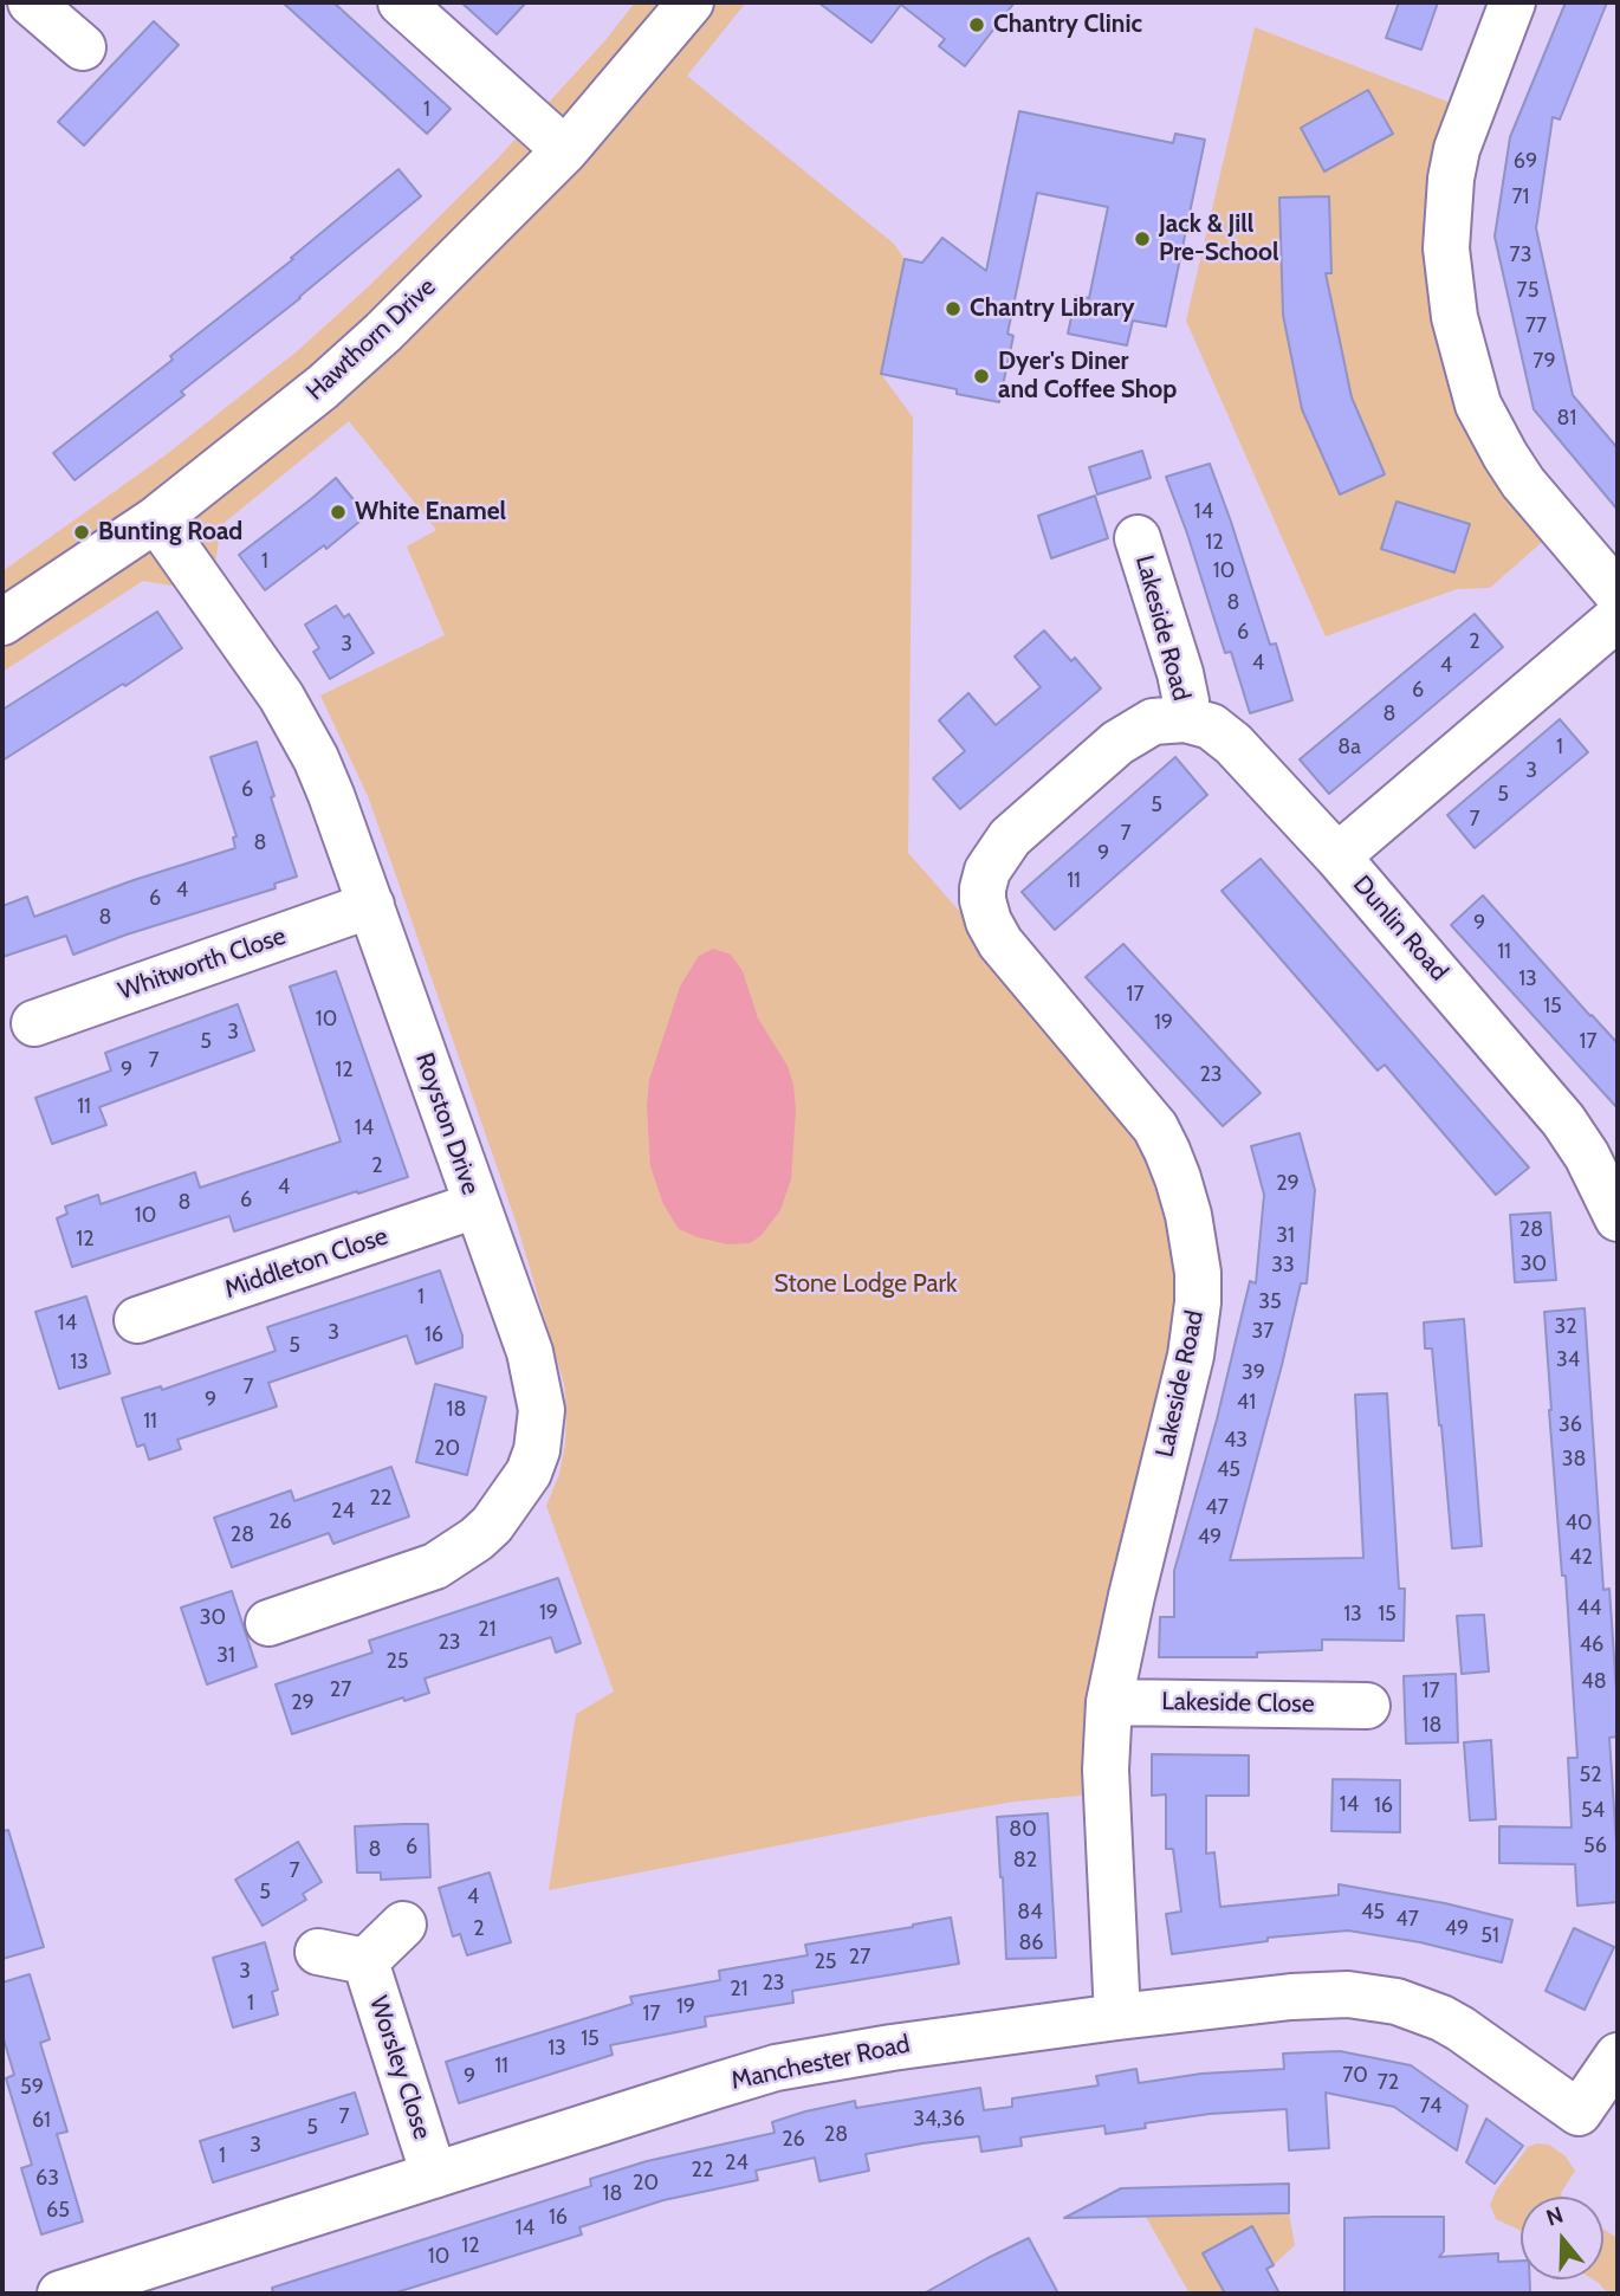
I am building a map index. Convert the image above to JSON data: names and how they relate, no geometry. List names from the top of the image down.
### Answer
{
  "streets": {
    "street": [
      "Hawthorn Drive",
      "Lakeside Road",
      "Dunlin Road",
      "Whitworth Close",
      "Royston Drive",
      "Middleton Close",
      "Lakeside Close",
      "Manchester Road",
      "Worsley Close"
    ]
  },
  "crossings": [
    ["Hawthorn Drive", "Royston Drive"],
    ["Lakeside Road", "Dunlin Road"],
    ["Lakeside Road", "Lakeside Close"],
    ["Lakeside Road", "Manchester Road"],
    ["Whitworth Close", "Royston Drive"],
    ["Royston Drive", "Middleton Close"],
    ["Manchester Road", "Worsley Close"]
  ],
  "parks": ["Stone Lodge Park"],
  "places": [
    "Chantry Clinic",
    "Jack & Jill Pre-School",
    "Chantry Library",
    "Dyer's Diner and Coffee Shop",
    "White Enamel",
    "Bunting Road"
  ],
  "house_numbers": [
    "1",
    "69",
    "71",
    "73",
    "75",
    "77",
    "79",
    "81",
    "14",
    "12",
    "1",
    "10",
    "8",
    "6",
    "2",
    "3",
    "4",
    "4",
    "6",
    "8",
    "8a",
    "1",
    "3",
    "6",
    "5",
    "5",
    "7",
    "7",
    "8",
    "9",
    "11",
    "4",
    "6",
    "8",
    "9",
    "11",
    "13",
    "17",
    "15",
    "10",
    "19",
    "3",
    "5",
    "17",
    "7",
    "9",
    "12",
    "23",
    "11",
    "14",
    "2",
    "29",
    "4",
    "6",
    "8",
    "10",
    "28",
    "31",
    "12",
    "30",
    "33",
    "1",
    "35",
    "14",
    "32",
    "37",
    "3",
    "16",
    "5",
    "34",
    "13",
    "39",
    "7",
    "9",
    "41",
    "18",
    "11",
    "36",
    "43",
    "20",
    "38",
    "45",
    "22",
    "47",
    "24",
    "26",
    "40",
    "28",
    "49",
    "42",
    "44",
    "19",
    "13",
    "15",
    "30",
    "21",
    "23",
    "46",
    "31",
    "25",
    "48",
    "27",
    "17",
    "29",
    "18",
    "52",
    "14",
    "16",
    "54",
    "80",
    "56",
    "6",
    "8",
    "82",
    "7",
    "5",
    "4",
    "84",
    "45",
    "47",
    "2",
    "49",
    "51",
    "86",
    "27",
    "25",
    "3",
    "23",
    "21",
    "1",
    "19",
    "17",
    "15",
    "13",
    "11",
    "70",
    "9",
    "72",
    "59",
    "74",
    "7",
    "34,36",
    "61",
    "5",
    "28",
    "26",
    "3",
    "1",
    "24",
    "22",
    "63",
    "20",
    "18",
    "65",
    "16",
    "14",
    "12",
    "10"
  ],
  "north": "top"
}
